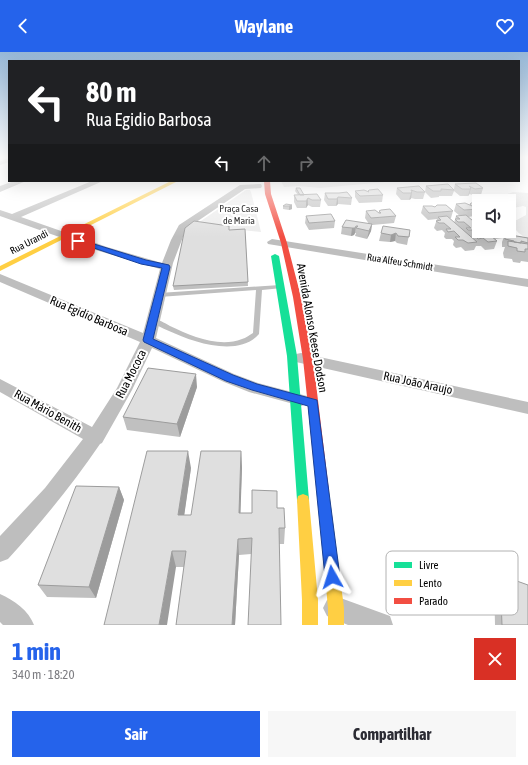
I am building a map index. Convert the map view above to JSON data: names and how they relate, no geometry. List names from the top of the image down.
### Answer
{
  "streets": {
    "street": [
      "Rua Urandi",
      "Rua Alfeu Schmidt",
      "Rua Egidio Barbosa",
      "Avenida Alonso Keese Dodson",
      "Rua Mococa",
      "Rua João Araujo",
      "Rua Mário Benith"
    ]
  },
  "crossings": [
    ["Rua Alfeu Schmidt", "Avenida Alonso Keese Dodson"],
    ["Rua Egidio Barbosa", "Avenida Alonso Keese Dodson"],
    ["Rua Egidio Barbosa", "Rua Mococa"],
    ["Avenida Alonso Keese Dodson", "Rua João Araujo"],
    ["Rua Mococa", "Rua Mário Benith"]
  ],
  "parks": ["Praça Casa de Maria"],
  "legend": ["Livre", "Lento", "Parado"],
  "page": {
    "header": "Waylane",
    "turn": ["80 m", "Rua Egidio Barbosa"],
    "heading": ["1 min", "340 m · 18:20"],
    "buttons": ["Sair", "Compartilhar"]
  }
}
